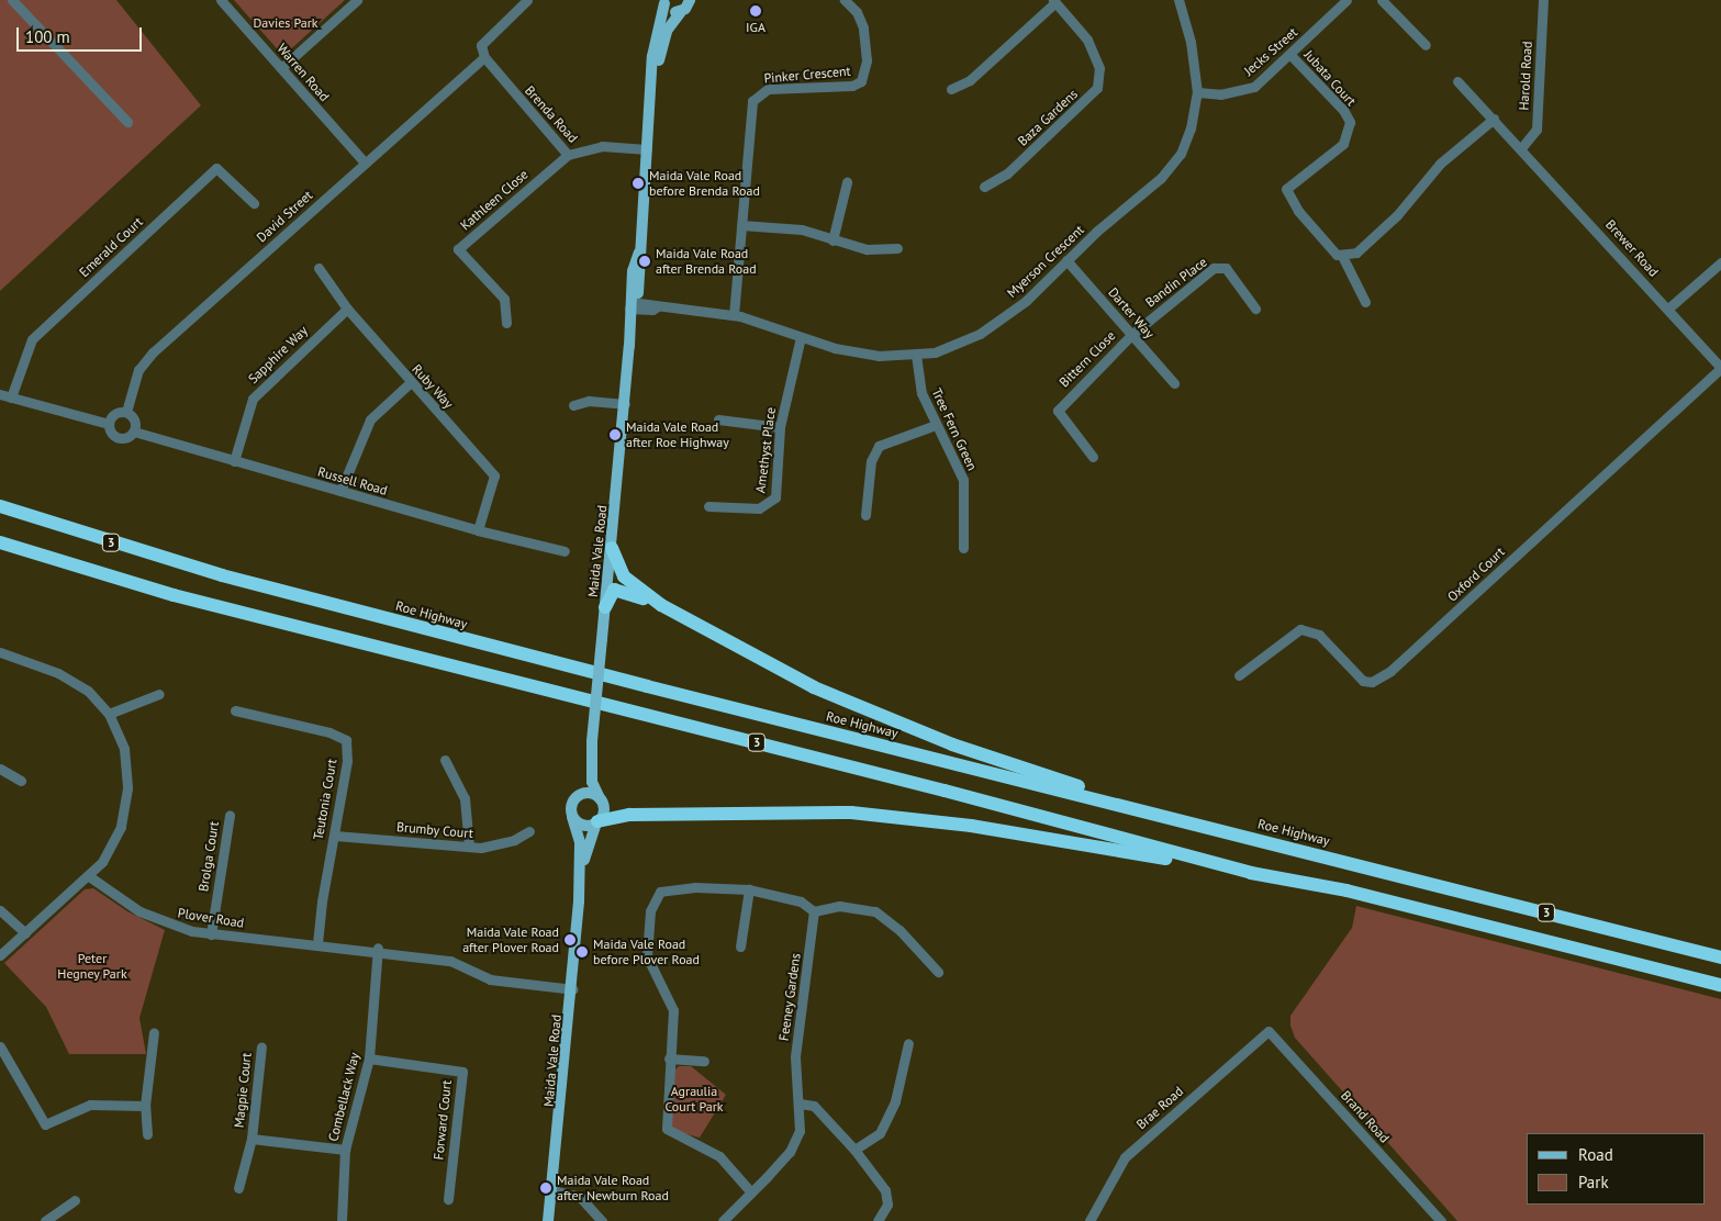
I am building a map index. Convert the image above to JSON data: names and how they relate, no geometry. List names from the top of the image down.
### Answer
{
  "streets": {
    "highway": ["3", "Roe Highway"],
    "main road": ["Maida Vale Road"],
    "street": [
      "Jecks Street",
      "Warren Road",
      "Pinker Crescent",
      "Harold Road",
      "Jubata Court",
      "Brenda Road",
      "Baza Gardens",
      "Kathleen Close",
      "David Street",
      "Emerald Court",
      "Brewer Road",
      "Myerson Crescent",
      "Bandin Place",
      "Darter Way",
      "Sapphire Way",
      "Bittern Close",
      "Ruby Way",
      "Tree Fern Green",
      "Amethyst Place",
      "Russell Road",
      "Oxford Court",
      "Teutonia Court",
      "Brumby Court",
      "Brolga Court",
      "Plover Road",
      "Feeney Gardens",
      "Magpie Court",
      "Combellack Way",
      "Brae Road",
      "Brand Road",
      "Forward Court"
    ]
  },
  "crossings": [
    ["Jecks Street", "Jubata Court"],
    ["Jecks Street", "Myerson Crescent"],
    ["Warren Road", "David Street"],
    ["Pinker Crescent", "Myerson Crescent"],
    ["Harold Road", "Brewer Road"],
    ["Brenda Road", "Kathleen Close"],
    ["Brenda Road", "David Street"],
    ["Brenda Road", "Maida Vale Road"],
    ["David Street", "Russell Road"],
    ["Brewer Road", "Oxford Court"],
    ["Myerson Crescent", "Darter Way"],
    ["Myerson Crescent", "Tree Fern Green"],
    ["Myerson Crescent", "Amethyst Place"],
    ["Myerson Crescent", "Maida Vale Road"],
    ["Bandin Place", "Darter Way"],
    ["Bandin Place", "Bittern Close"],
    ["Darter Way", "Bittern Close"],
    ["Sapphire Way", "Ruby Way"],
    ["Sapphire Way", "Russell Road"],
    ["Ruby Way", "Russell Road"],
    ["Maida Vale Road", "Plover Road"],
    ["Teutonia Court", "Brumby Court"],
    ["Teutonia Court", "Plover Road"],
    ["Brolga Court", "Plover Road"],
    ["Plover Road", "Combellack Way"],
    ["Magpie Court", "Combellack Way"],
    ["Combellack Way", "Forward Court"],
    ["Brae Road", "Brand Road"]
  ],
  "parks": ["Davies Park", "Peter Hegney Park", "Agraulia Court Park"],
  "places": [
    "IGA",
    "Maida Vale Road before Brenda Road",
    "Maida Vale Road after Brenda Road",
    "Maida Vale Road after Roe Highway",
    "Maida Vale Road after Plover Road",
    "Maida Vale Road before Plover Road",
    "Maida Vale Road after Newburn Road"
  ],
  "legend": ["Road", "Park"],
  "scale_bar": "100 m"
}
